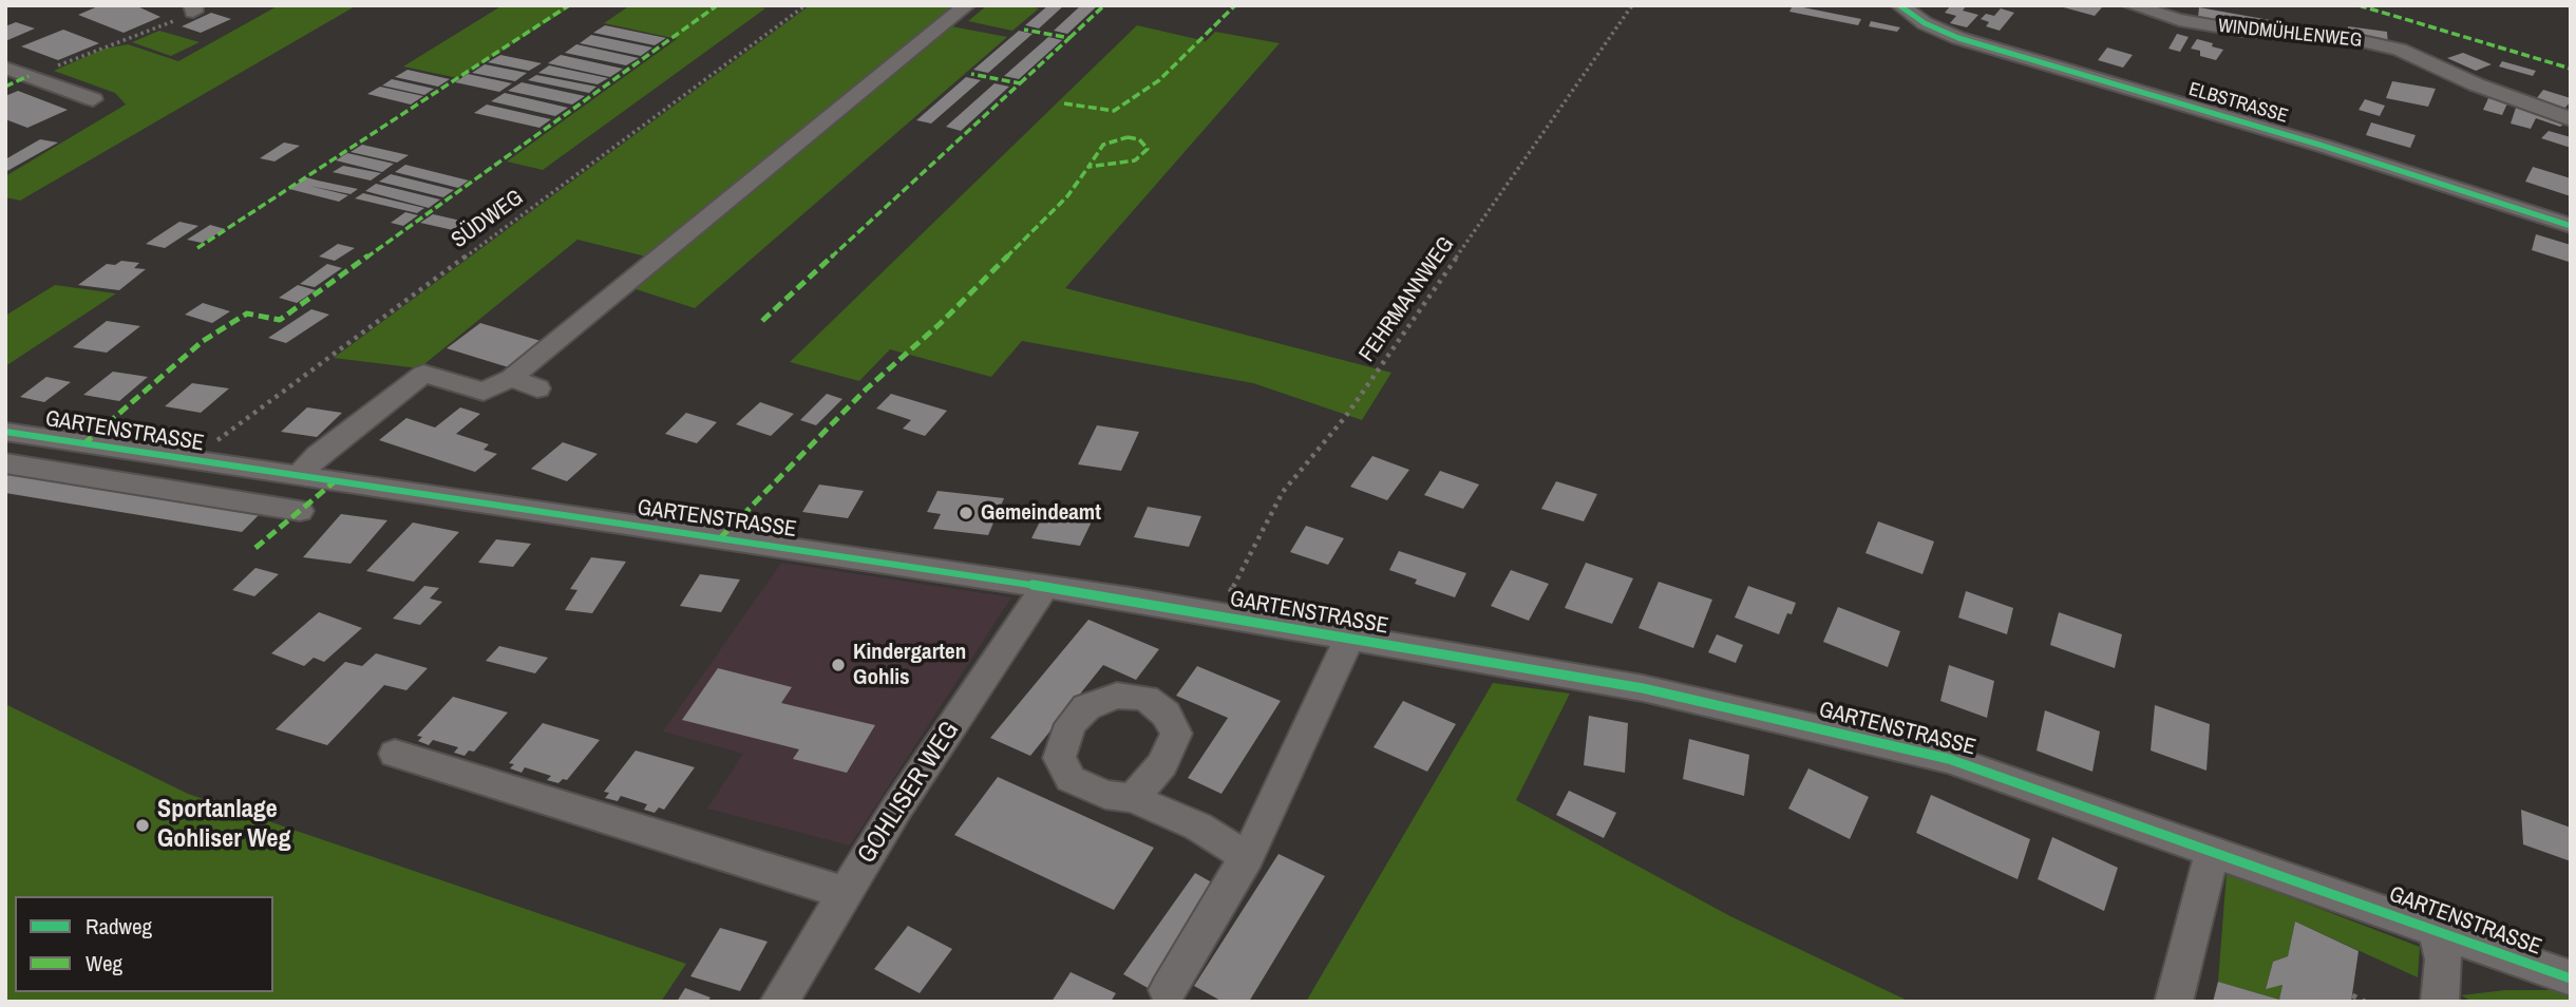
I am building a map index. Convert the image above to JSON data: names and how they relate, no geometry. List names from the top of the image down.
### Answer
{
  "streets": {
    "street": [
      "WINDMÜHLENWEG",
      "ELBSTRASSE",
      "GARTENSTRASSE",
      "GOHLISER WEG"
    ],
    "path": ["SÜDWEG", "FEHRMANNWEG"]
  },
  "crossings": [
    ["SÜDWEG", "GARTENSTRASSE"],
    ["FEHRMANNWEG", "GARTENSTRASSE"],
    ["GARTENSTRASSE", "GOHLISER WEG"]
  ],
  "places": ["Gemeindeamt", "Kindergarten Gohlis", "Sportanlage Gohliser Weg"],
  "legend": ["Radweg", "Weg"]
}
